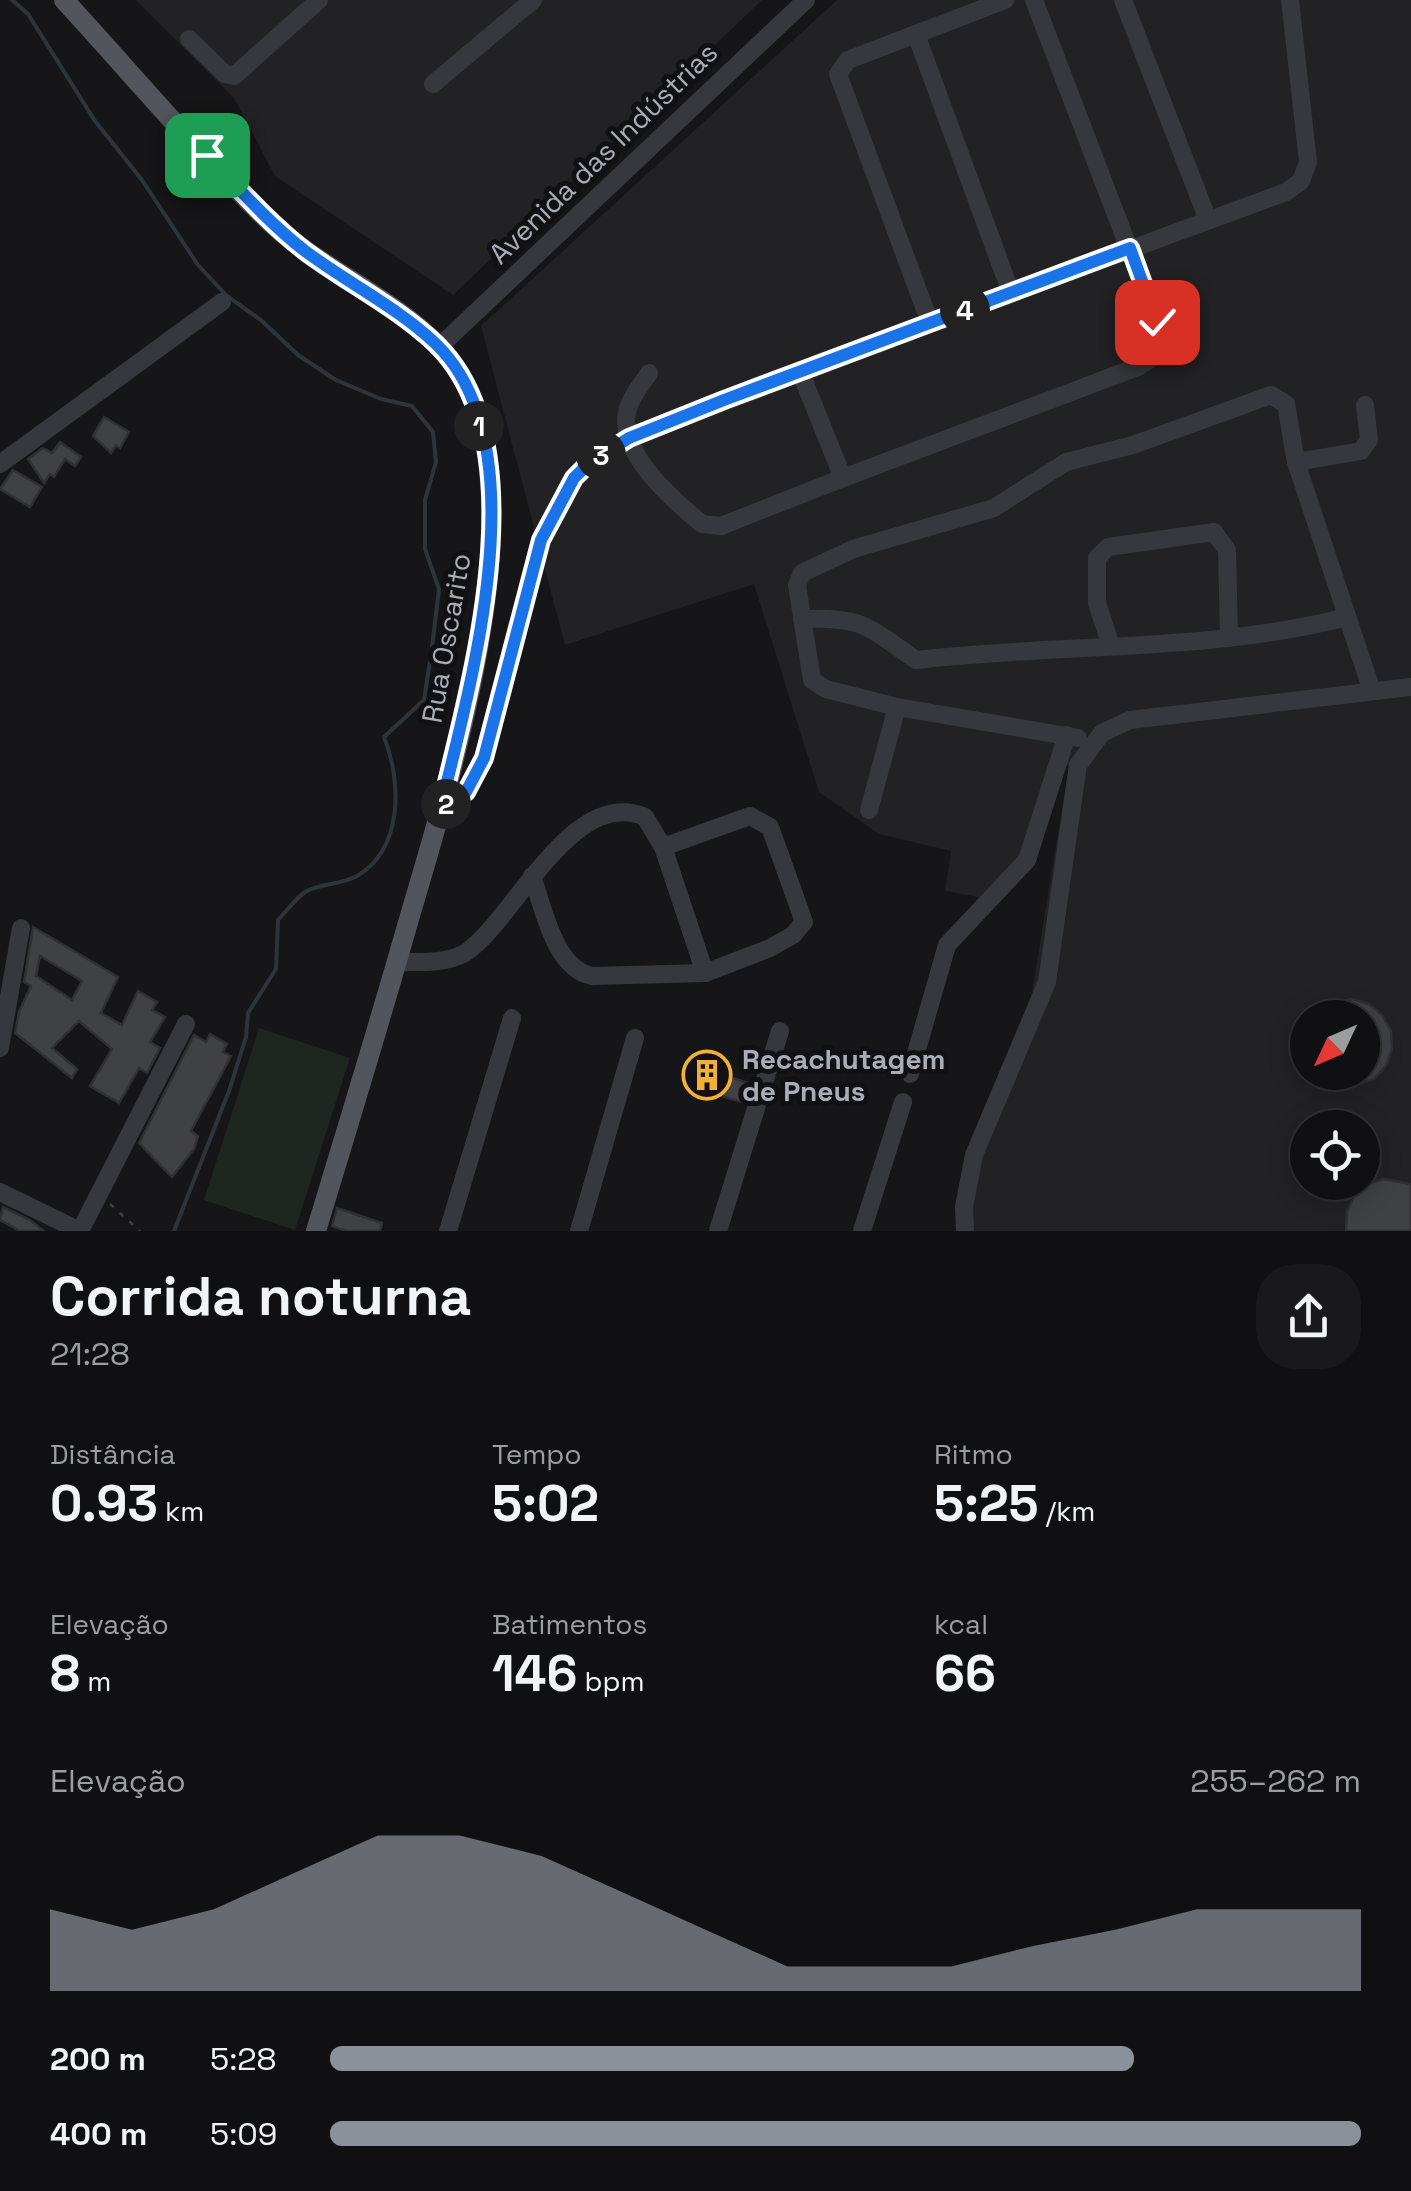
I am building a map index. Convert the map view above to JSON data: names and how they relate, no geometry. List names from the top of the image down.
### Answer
{
  "streets": {
    "main road": ["Rua Oscarito"],
    "street": ["Avenida das Indústrias"]
  },
  "crossings": [
    ["Avenida das Indústrias", "Rua Oscarito"]
  ],
  "places": {
    "building": ["Recachutagem de Pneus"]
  },
  "north": "bottom left",
  "page": {
    "pins": [
      "4",
      "1",
      "3",
      "2"
    ],
    "heading": ["Corrida noturna", "21:28"],
    "stats": [
      ["Distância", "0.93 km"],
      ["Tempo", "5:02"],
      ["Ritmo", "5:25 /km"],
      ["Elevação", "8 m"],
      ["Batimentos", "146 bpm"],
      ["kcal", "66"]
    ],
    "chart": ["Elevação", "255–262 m"],
    "list": [
      {
        "name": "200 m",
        "note": "5:28"
      },
      {
        "name": "400 m",
        "note": "5:09"
      }
    ]
  }
}
